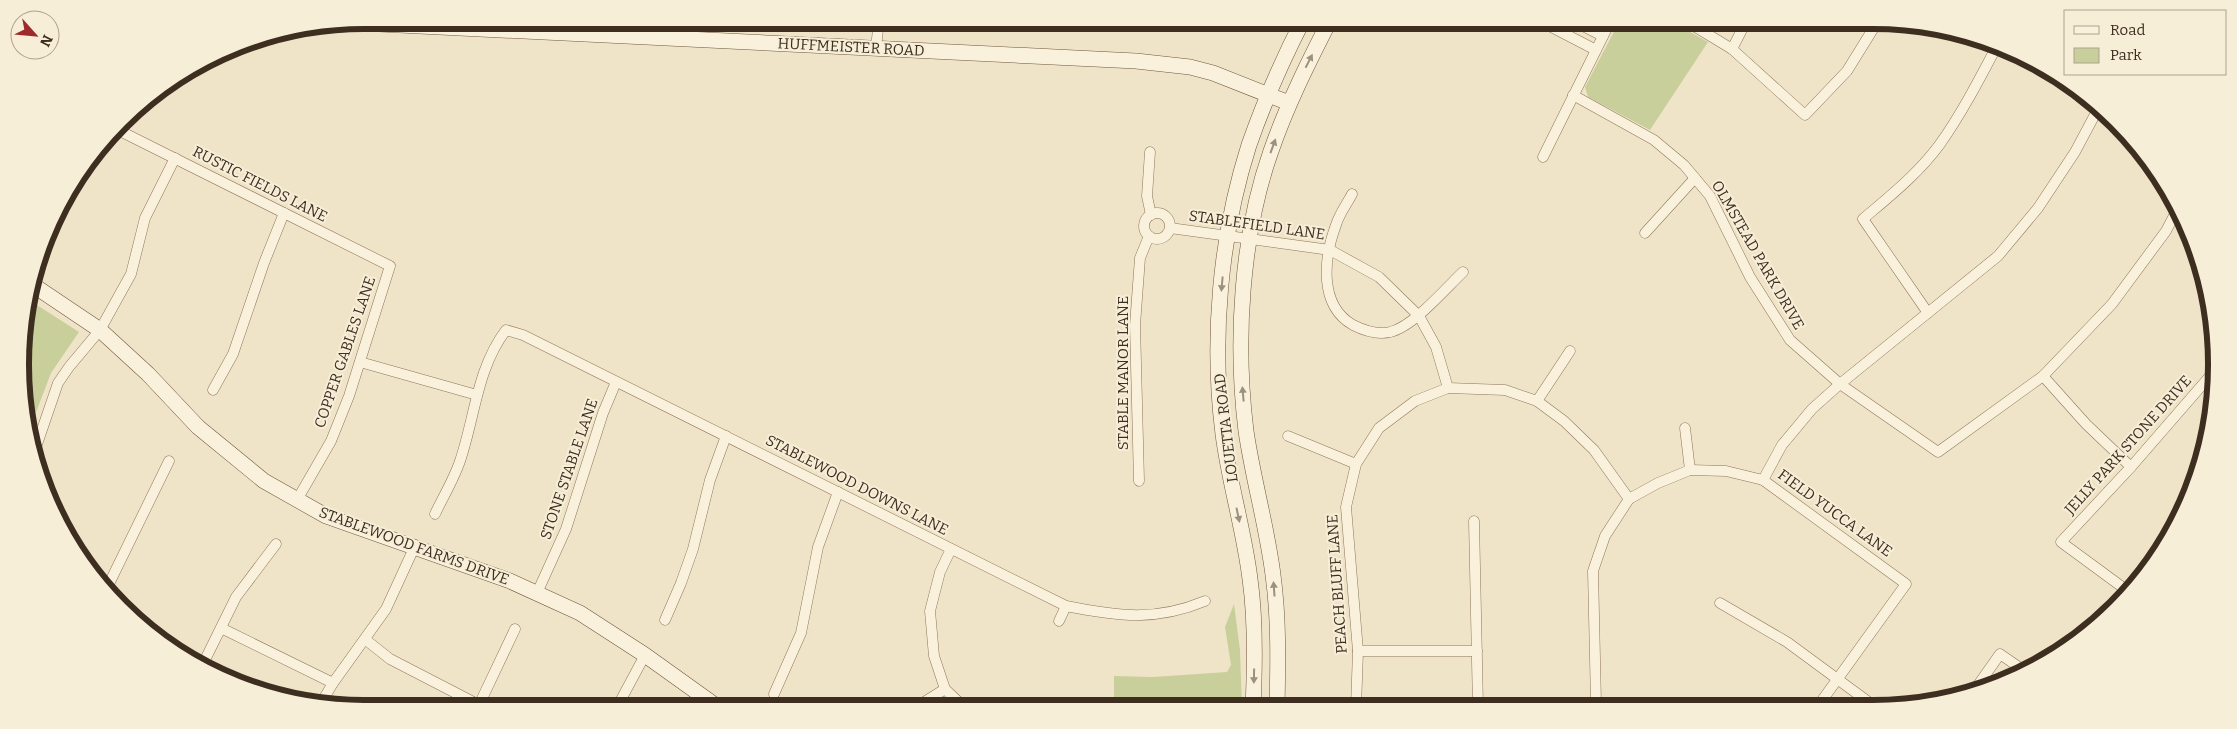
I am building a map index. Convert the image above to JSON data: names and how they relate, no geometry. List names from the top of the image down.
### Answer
{
  "streets": {
    "street": [
      "HUFFMEISTER ROAD",
      "RUSTIC FIELDS LANE",
      "STABLEFIELD LANE",
      "OLMSTEAD PARK DRIVE",
      "COPPER GABLES LANE",
      "STABLE MANOR LANE",
      "LOUETTA ROAD",
      "JELLY PARK STONE DRIVE",
      "STONE STABLE LANE",
      "STABLEWOOD DOWNS LANE",
      "FIELD YUCCA LANE",
      "STABLEWOOD FARMS DRIVE",
      "PEACH BLUFF LANE"
    ]
  },
  "crossings": [
    ["HUFFMEISTER ROAD", "LOUETTA ROAD"],
    ["RUSTIC FIELDS LANE", "COPPER GABLES LANE"],
    ["STABLEFIELD LANE", "STABLE MANOR LANE"],
    ["STABLEFIELD LANE", "LOUETTA ROAD"],
    ["STABLEFIELD LANE", "PEACH BLUFF LANE"],
    ["COPPER GABLES LANE", "STABLEWOOD FARMS DRIVE"],
    ["STONE STABLE LANE", "STABLEWOOD DOWNS LANE"],
    ["STONE STABLE LANE", "STABLEWOOD FARMS DRIVE"]
  ],
  "legend": ["Road", "Park"],
  "north": "bottom right"
}
